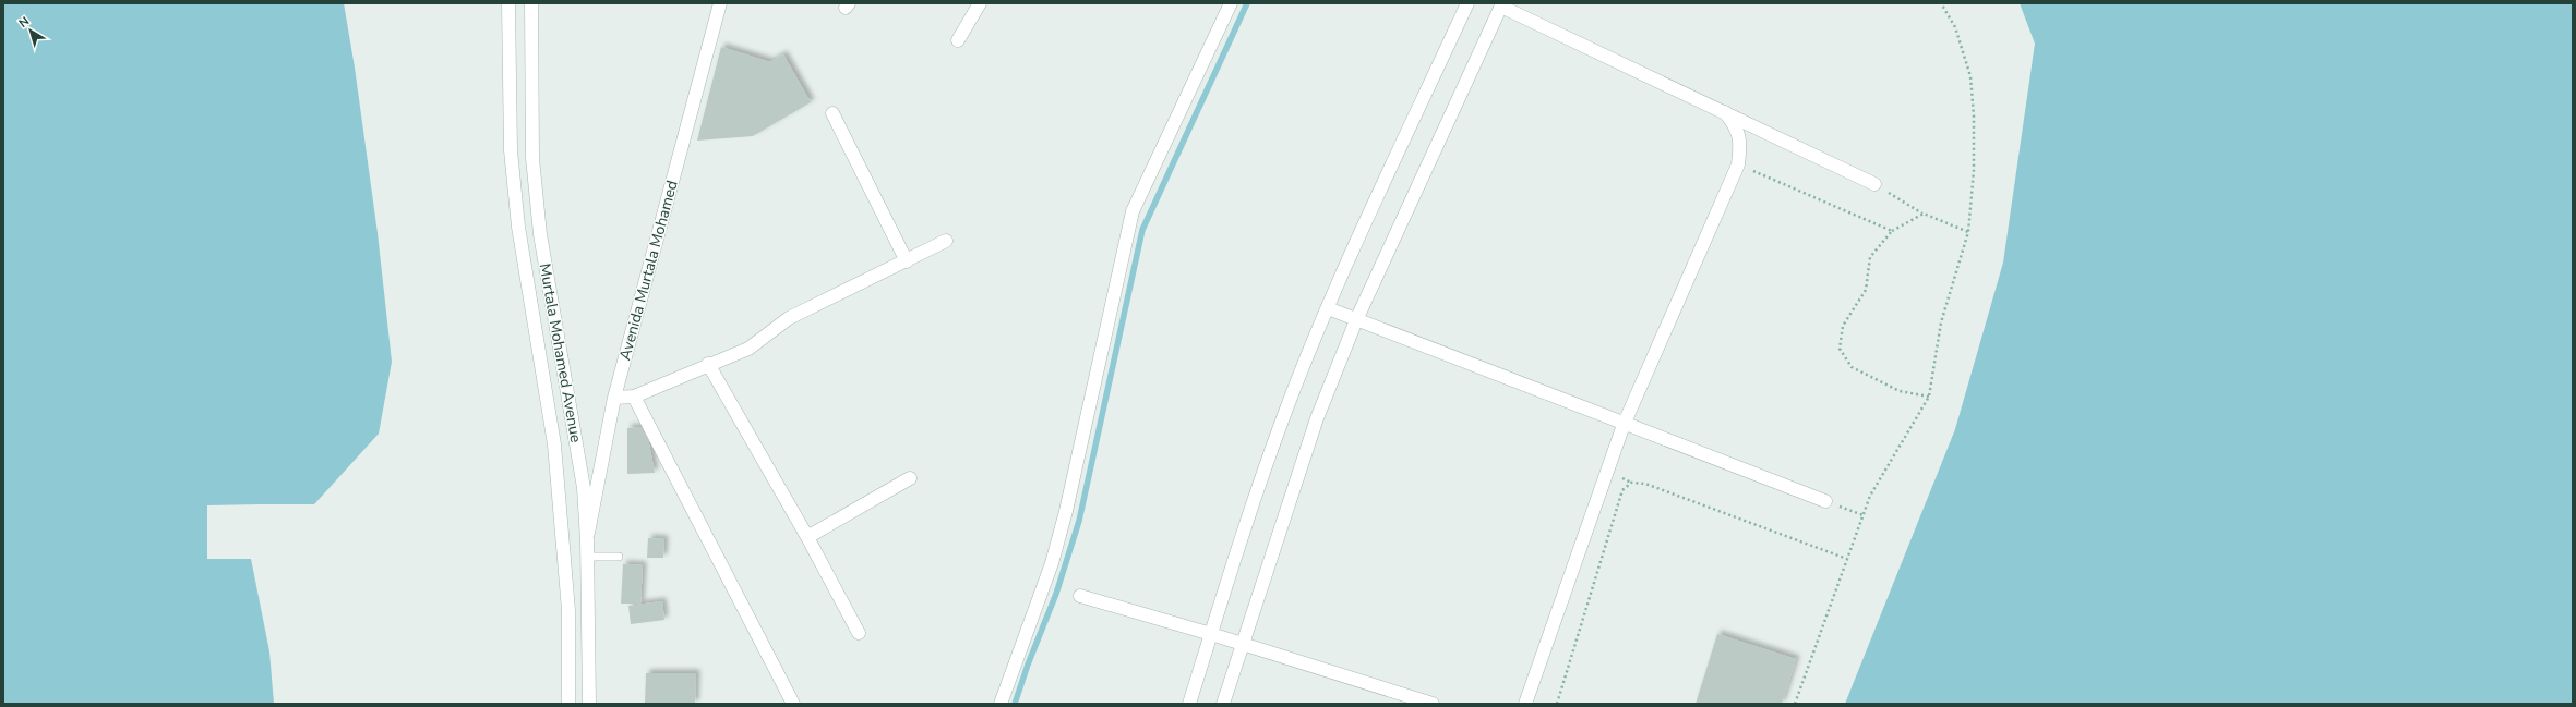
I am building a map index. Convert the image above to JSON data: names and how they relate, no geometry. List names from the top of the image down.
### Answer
{
  "streets": {
    "street": ["Avenida Murtala Mohamed", "Murtala Mohamed Avenue"]
  },
  "crossings": [
    ["Avenida Murtala Mohamed", "Murtala Mohamed Avenue"]
  ],
  "north": "top left"
}
